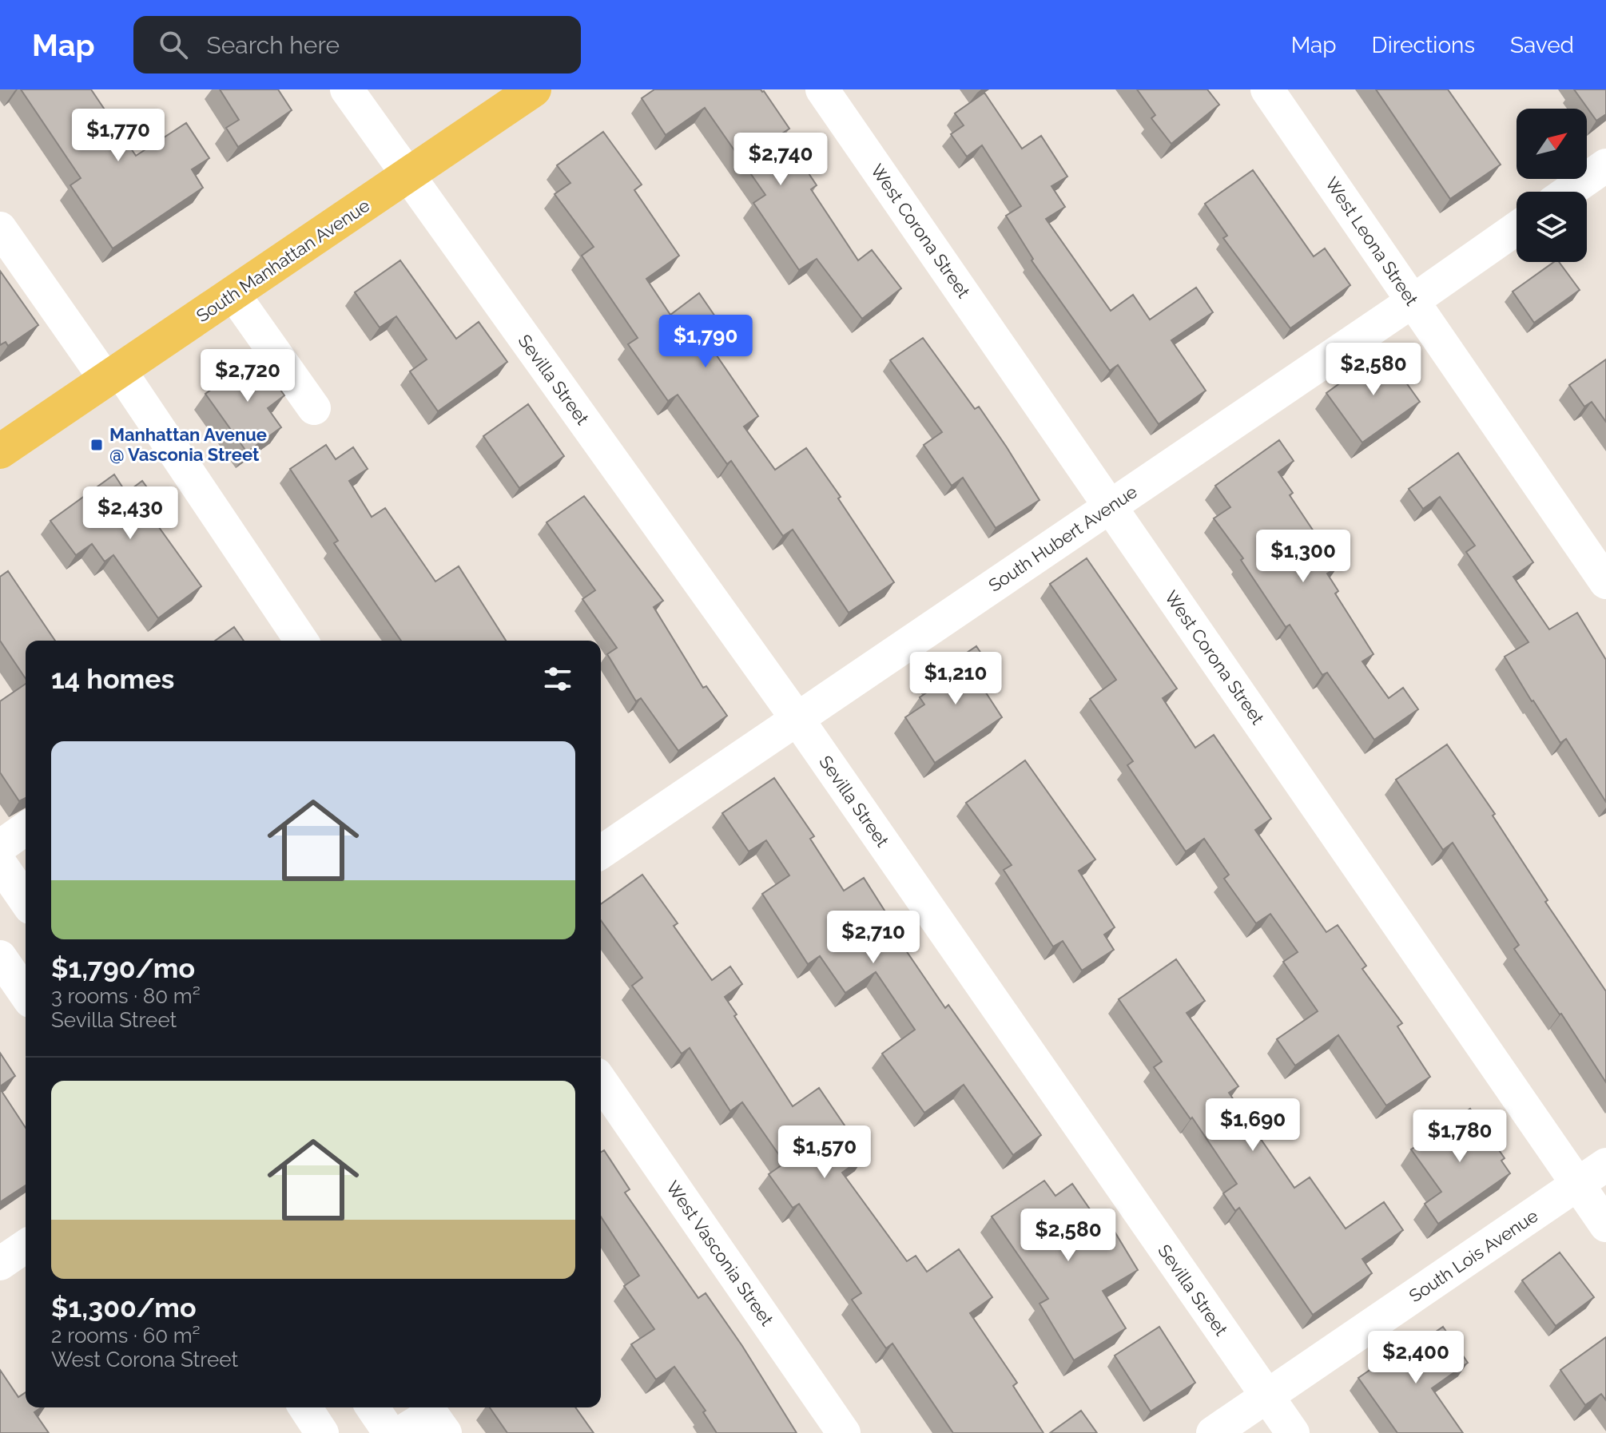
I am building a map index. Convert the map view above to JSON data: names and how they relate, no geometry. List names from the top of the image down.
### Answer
{
  "streets": {
    "main road": ["South Manhattan Avenue"],
    "street": [
      "West Corona Street",
      "West Leona Street",
      "Sevilla Street",
      "South Hubert Avenue",
      "West Vasconia Street",
      "South Lois Avenue"
    ]
  },
  "crossings": [
    ["West Corona Street", "South Hubert Avenue"],
    ["West Corona Street", "South Lois Avenue"],
    ["West Leona Street", "South Hubert Avenue"],
    ["South Manhattan Avenue", "Sevilla Street"],
    ["Sevilla Street", "South Hubert Avenue"],
    ["Sevilla Street", "South Lois Avenue"]
  ],
  "places": {
    "transit": ["Manhattan Avenue @ Vasconia Street"]
  },
  "north": "top right",
  "page": {
    "header": "Map",
    "search": "Search here",
    "nav": ["Map", "Directions", "Saved"],
    "price": [
      "$1,770",
      "$2,740",
      "$1,790",
      "$2,580",
      "$2,720",
      "$2,430",
      "$1,300",
      "$1,210",
      "$2,710",
      "$1,690",
      "$1,780",
      "$1,570",
      "$2,580",
      "$2,400"
    ],
    "heading": "14 homes",
    "list": [
      {
        "name": "$1,790/mo",
        "note": "3 rooms · 80 m² · Sevilla Street"
      },
      {
        "name": "$1,300/mo",
        "note": "2 rooms · 60 m² · West Corona Street"
      }
    ]
  }
}
